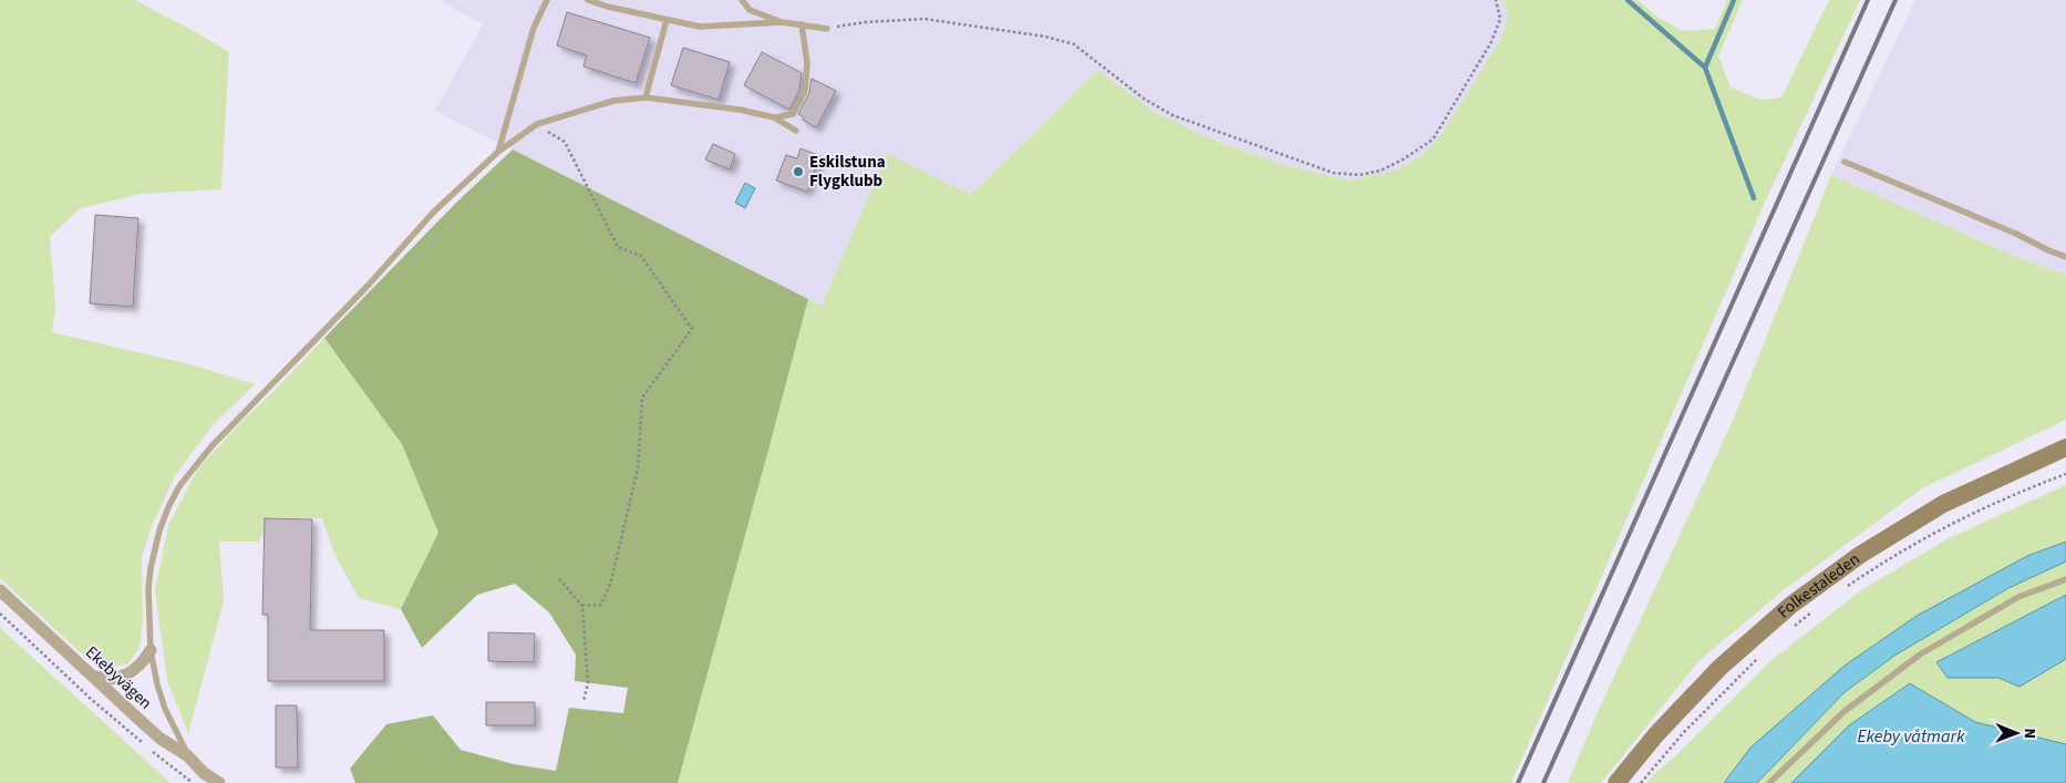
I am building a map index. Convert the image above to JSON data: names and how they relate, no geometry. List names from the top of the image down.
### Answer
{
  "streets": {
    "main road": ["Folkestaleden"],
    "street": ["Ekebyvägen"]
  },
  "water": ["Ekeby våtmark"],
  "places": ["Eskilstuna Flygklubb"],
  "north": "right"
}
